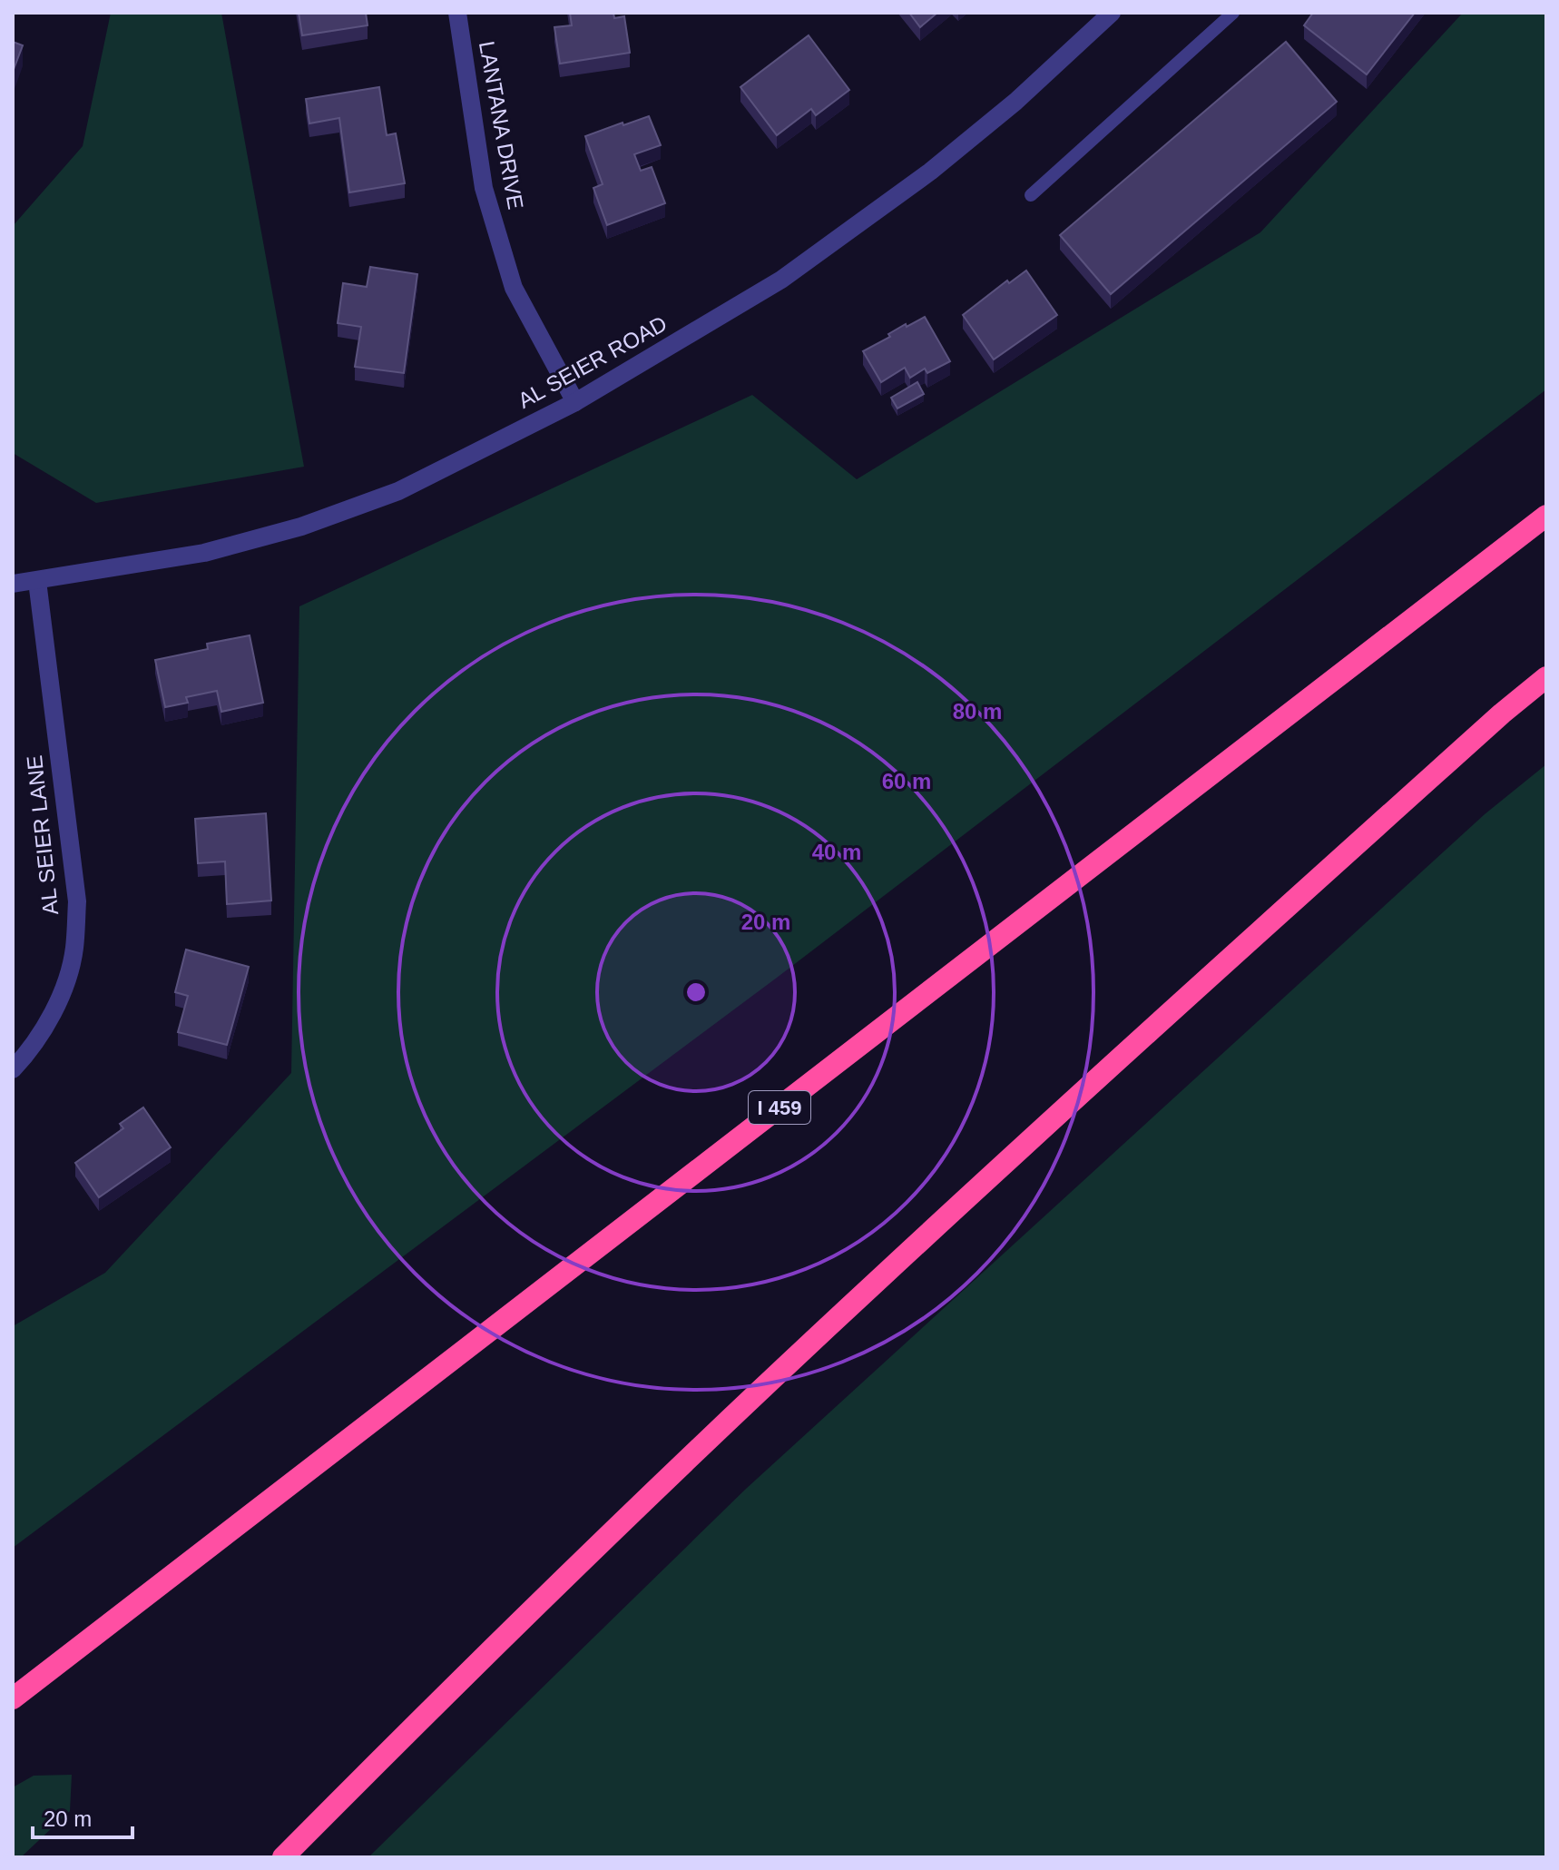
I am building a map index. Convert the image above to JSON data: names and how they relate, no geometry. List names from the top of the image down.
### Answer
{
  "streets": {
    "highway": ["I 459"],
    "street": ["LANTANA DRIVE", "AL SEIER ROAD", "AL SEIER LANE"]
  },
  "crossings": [
    ["LANTANA DRIVE", "AL SEIER ROAD"],
    ["AL SEIER ROAD", "AL SEIER LANE"]
  ],
  "scale_bar": "20 m",
  "rings": [
    "80 m",
    "60 m",
    "40 m",
    "20 m"
  ]
}
